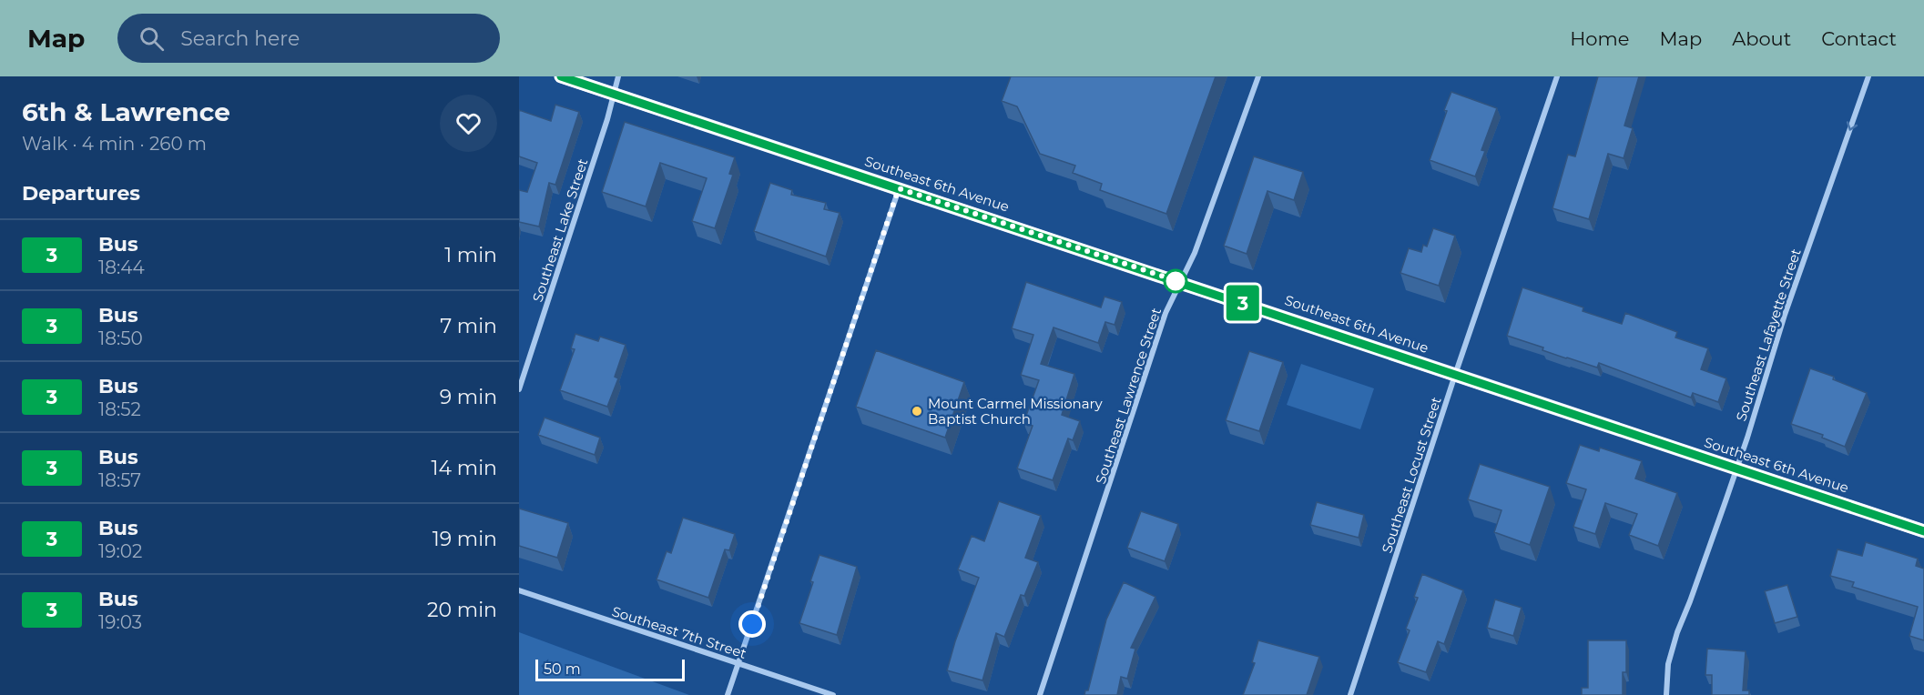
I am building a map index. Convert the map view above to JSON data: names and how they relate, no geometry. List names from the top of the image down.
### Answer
{
  "streets": {
    "main road": ["Southeast 6th Avenue"],
    "street": [
      "Southeast Lake Street",
      "Southeast Lafayette Street",
      "Southeast Lawrence Street",
      "Southeast Locust Street",
      "Southeast 7th Street"
    ]
  },
  "crossings": [
    ["Southeast 6th Avenue", "Southeast Lake Street"],
    ["Southeast 6th Avenue", "Southeast Lafayette Street"],
    ["Southeast 6th Avenue", "Southeast Lawrence Street"],
    ["Southeast 6th Avenue", "Southeast Locust Street"]
  ],
  "one_way": ["Southeast Lafayette Street"],
  "places": ["Mount Carmel Missionary Baptist Church"],
  "lines": ["bus line 3"],
  "scale_bar": "50 m",
  "page": {
    "header": "Map",
    "search": "Search here",
    "nav": [
      "Home",
      "Map",
      "About",
      "Contact"
    ],
    "heading": [
      ["6th & Lawrence", "Walk · 4 min · 260 m"],
      "Departures"
    ],
    "on_map": "3",
    "list": [
      {
        "mark": "3",
        "name": "Bus",
        "note": "18:44",
        "value": "1 min"
      },
      {
        "mark": "3",
        "name": "Bus",
        "note": "18:50",
        "value": "7 min"
      },
      {
        "mark": "3",
        "name": "Bus",
        "note": "18:52",
        "value": "9 min"
      },
      {
        "mark": "3",
        "name": "Bus",
        "note": "18:57",
        "value": "14 min"
      },
      {
        "mark": "3",
        "name": "Bus",
        "note": "19:02",
        "value": "19 min"
      },
      {
        "mark": "3",
        "name": "Bus",
        "note": "19:03",
        "value": "20 min"
      }
    ],
    "scale": "50 m"
  }
}
